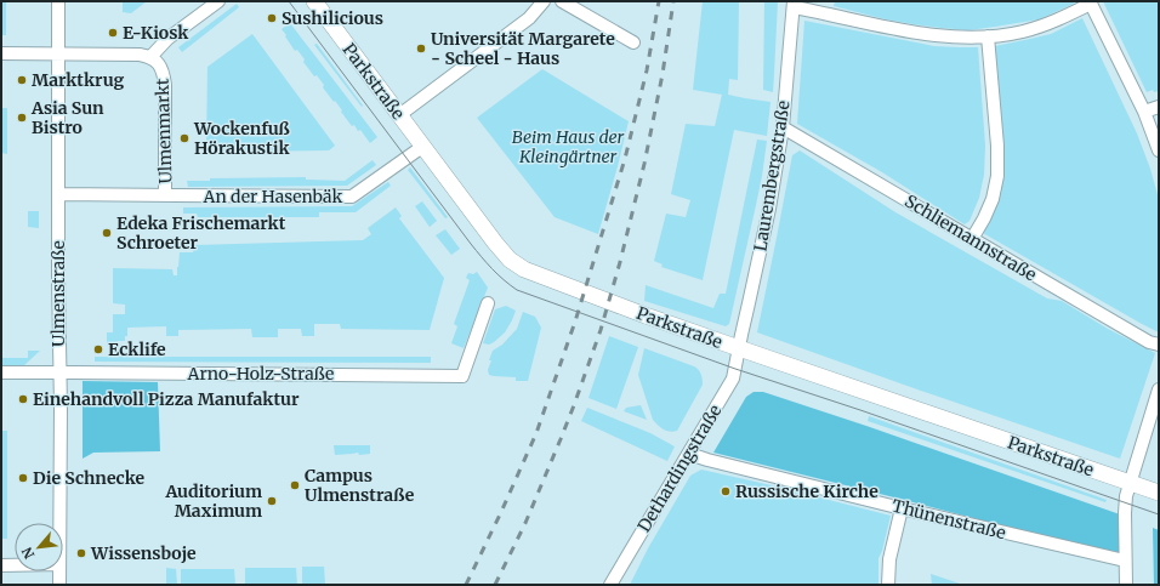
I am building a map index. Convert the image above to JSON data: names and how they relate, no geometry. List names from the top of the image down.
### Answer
{
  "streets": {
    "main road": ["Parkstraße"],
    "street": [
      "Ulmenmarkt",
      "Laurembergstraße",
      "An der Hasenbäk",
      "Schliemannstraße",
      "Ulmenstraße",
      "Arno-Holz-Straße",
      "Dethardingstraße",
      "Thünenstraße"
    ]
  },
  "crossings": [
    ["Parkstraße", "Laurembergstraße"],
    ["Parkstraße", "An der Hasenbäk"],
    ["Parkstraße", "Dethardingstraße"],
    ["Ulmenmarkt", "An der Hasenbäk"],
    ["Ulmenmarkt", "Ulmenstraße"],
    ["Laurembergstraße", "Schliemannstraße"],
    ["Laurembergstraße", "Dethardingstraße"],
    ["Ulmenstraße", "Arno-Holz-Straße"],
    ["Dethardingstraße", "Thünenstraße"]
  ],
  "parks": ["Beim Haus der Kleingärtner"],
  "places": [
    "Sushilicious",
    "E-Kiosk",
    "Universität Margarete - Scheel - Haus",
    "Marktkrug",
    "Asia Sun Bistro",
    "Wockenfuß Hörakustik",
    "Edeka Frischemarkt Schroeter",
    "Ecklife",
    "Einehandvoll Pizza Manufaktur",
    "Die Schnecke",
    "Campus Ulmenstraße",
    "Russische Kirche",
    "Auditorium Maximum",
    "Wissensboje"
  ],
  "north": "bottom left"
}
